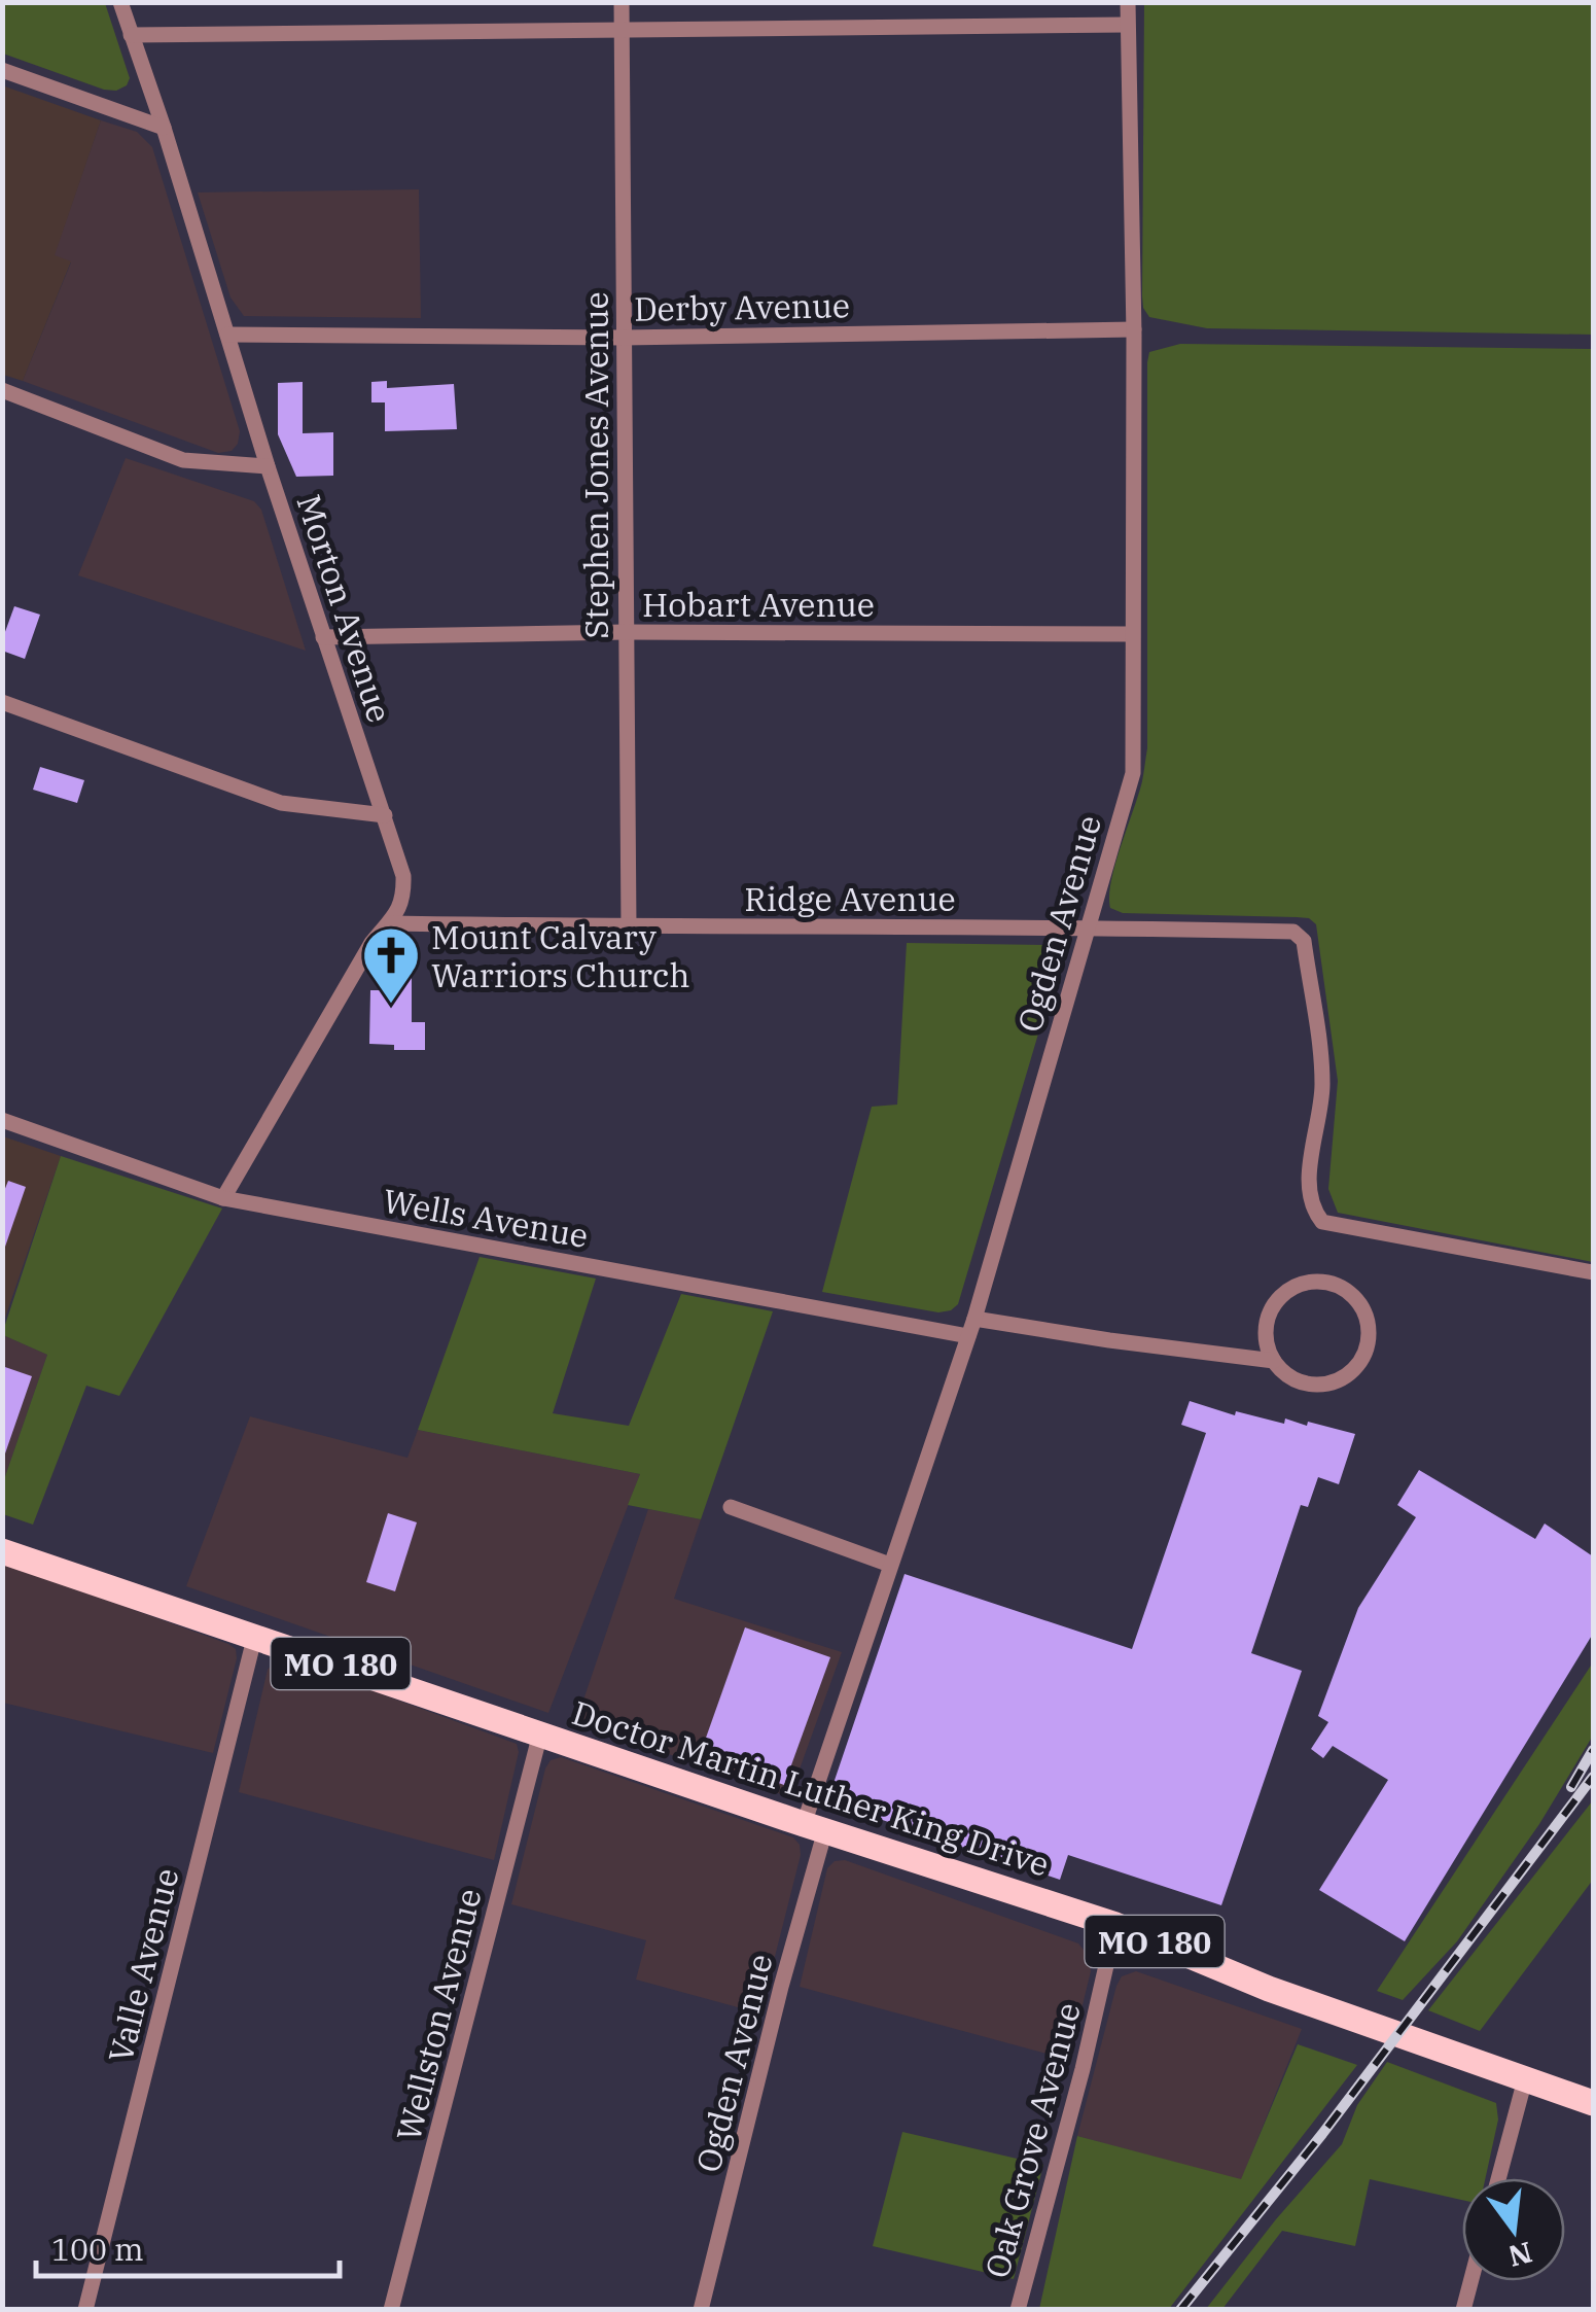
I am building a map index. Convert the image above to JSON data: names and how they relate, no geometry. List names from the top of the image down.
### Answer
{
  "streets": {
    "main road": ["MO 180", "Doctor Martin Luther King Drive"],
    "street": [
      "Derby Avenue",
      "Stephen Jones Avenue",
      "Hobart Avenue",
      "Morton Avenue",
      "Ridge Avenue",
      "Ogden Avenue",
      "Wells Avenue",
      "Valle Avenue",
      "Wellston Avenue",
      "Oak Grove Avenue"
    ]
  },
  "crossings": [
    ["Derby Avenue", "Stephen Jones Avenue"],
    ["Derby Avenue", "Morton Avenue"],
    ["Derby Avenue", "Ogden Avenue"],
    ["Stephen Jones Avenue", "Hobart Avenue"],
    ["Stephen Jones Avenue", "Ridge Avenue"],
    ["Hobart Avenue", "Morton Avenue"],
    ["Hobart Avenue", "Ogden Avenue"],
    ["Morton Avenue", "Ridge Avenue"],
    ["Morton Avenue", "Wells Avenue"],
    ["Ridge Avenue", "Ogden Avenue"],
    ["Ogden Avenue", "Wells Avenue"],
    ["Ogden Avenue", "Doctor Martin Luther King Drive"],
    ["Doctor Martin Luther King Drive", "Valle Avenue"],
    ["Doctor Martin Luther King Drive", "Wellston Avenue"],
    ["Doctor Martin Luther King Drive", "Oak Grove Avenue"]
  ],
  "places": {
    "church": ["Mount Calvary Warriors Church"]
  },
  "scale_bar": "100 m",
  "north": "bottom"
}
